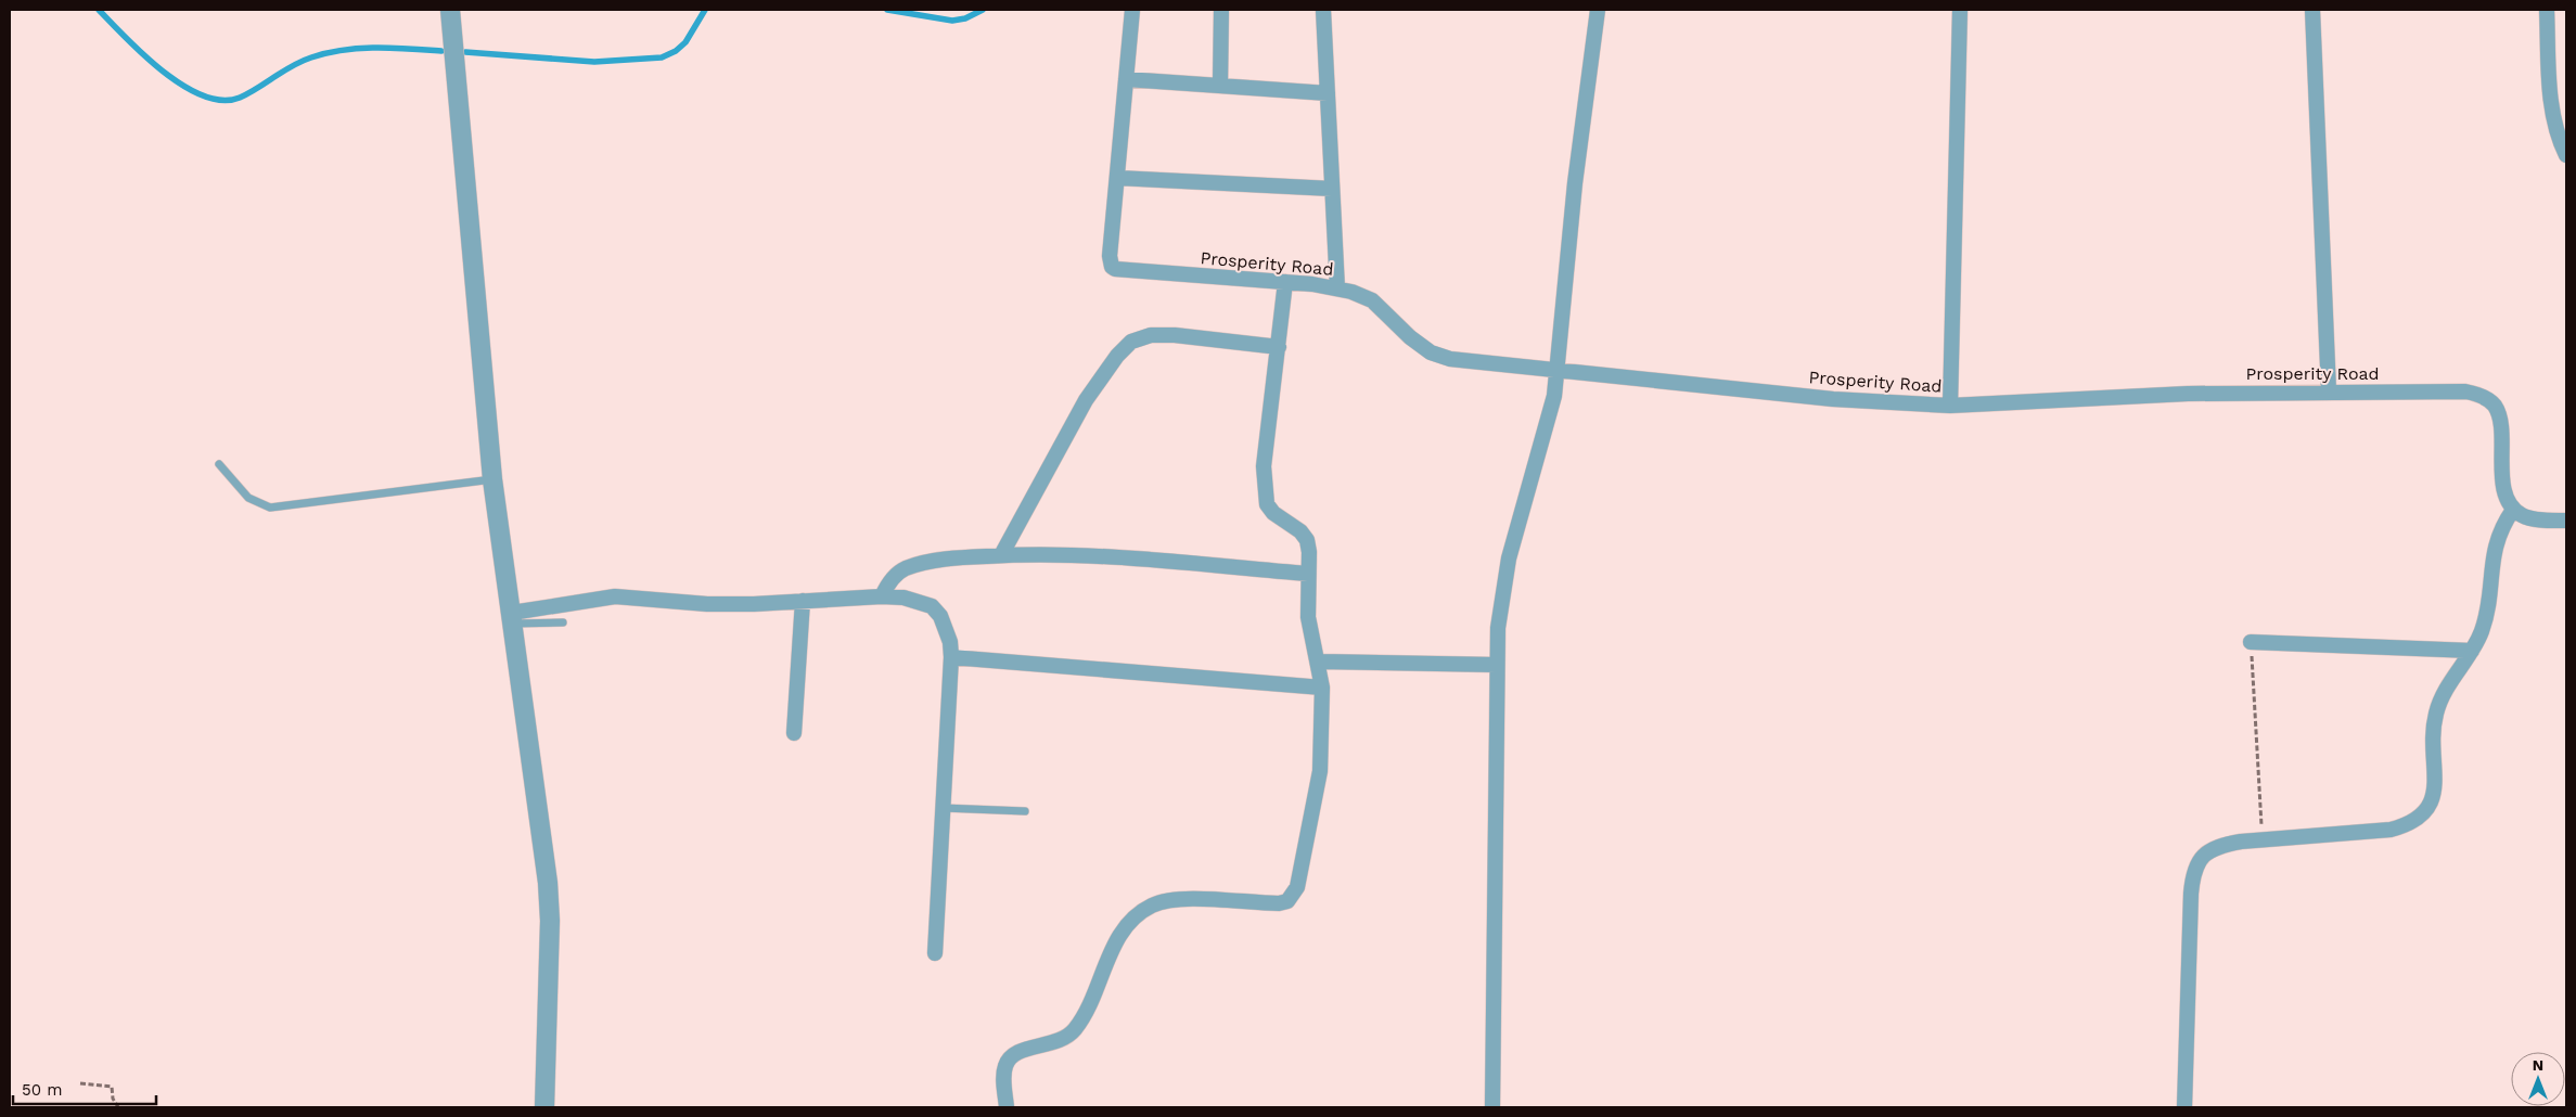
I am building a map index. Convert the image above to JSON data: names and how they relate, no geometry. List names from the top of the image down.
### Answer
{
  "streets": {
    "street": ["Prosperity Road"]
  },
  "scale_bar": "50 m",
  "north": "top"
}
